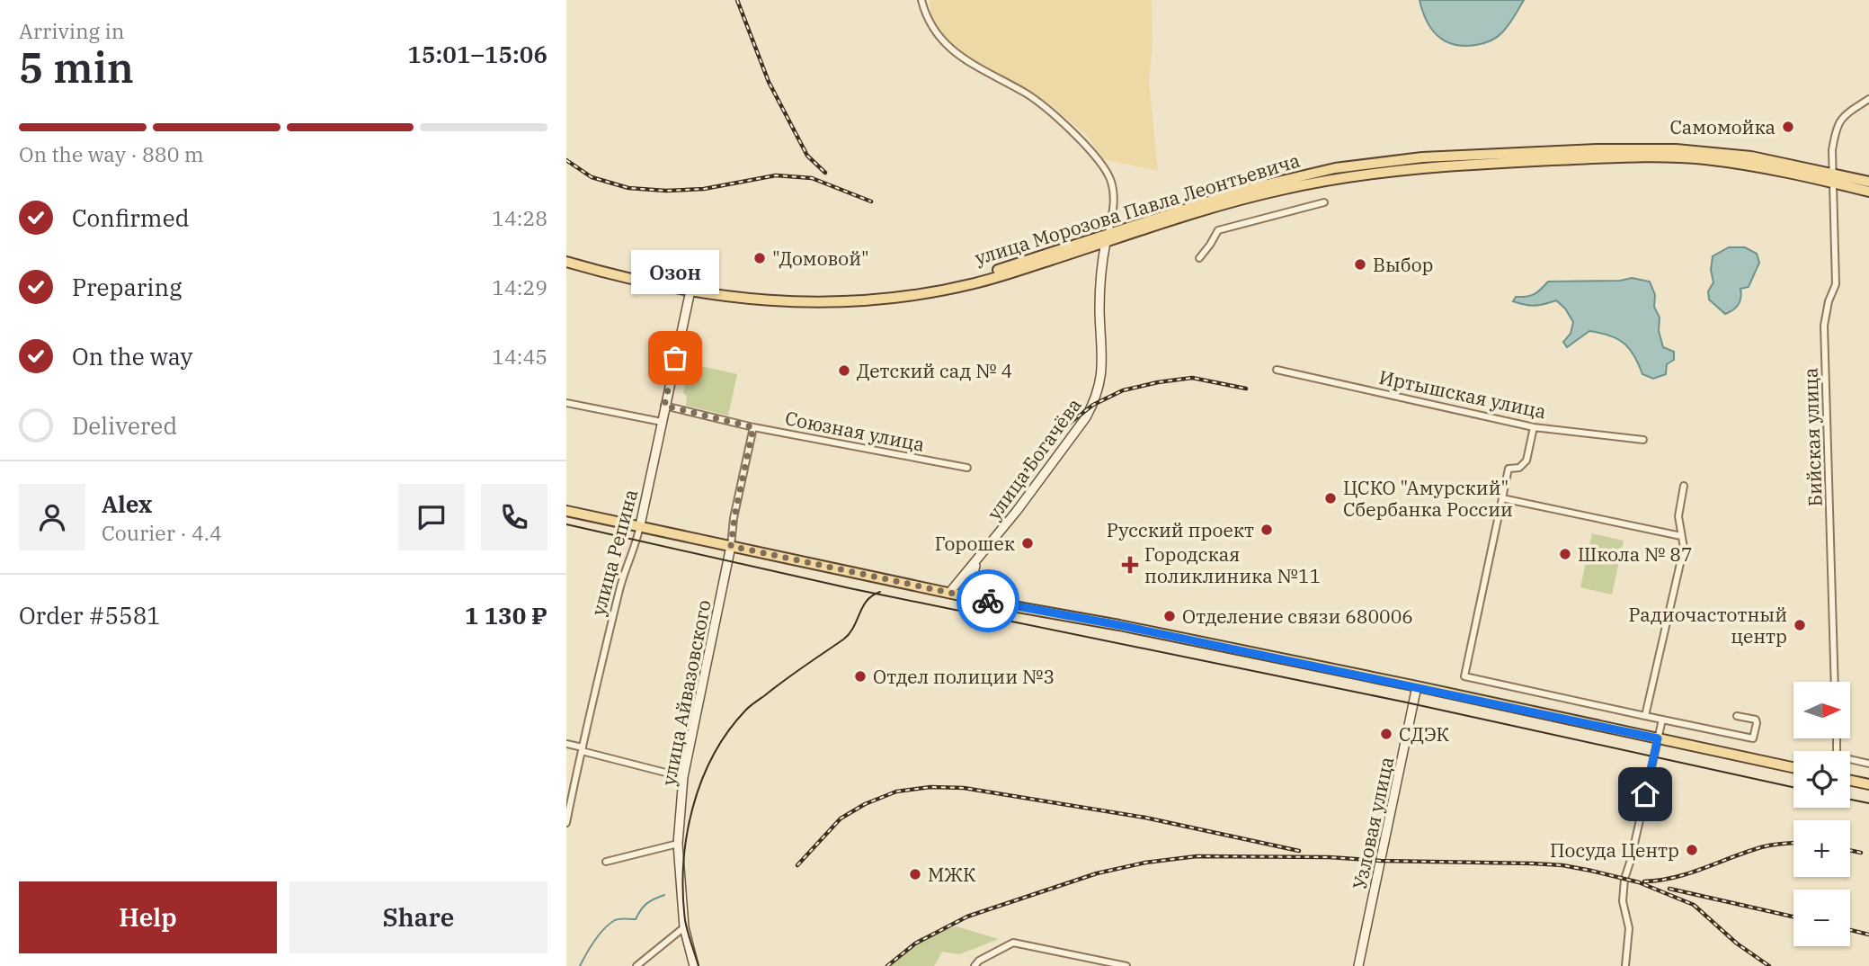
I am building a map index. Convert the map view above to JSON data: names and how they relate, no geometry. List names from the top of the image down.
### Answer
{
  "streets": {
    "main road": ["улица Морозова Павла Леонтьевича"],
    "street": [
      "Иртышская улица",
      "Союзная улица",
      "Бийская улица",
      "улица Богачёва",
      "улица Репина",
      "улица Айвазовского",
      "Узловая улица"
    ]
  },
  "crossings": [
    ["улица Морозова Павла Леонтьевича", "Бийская улица"],
    ["улица Морозова Павла Леонтьевича", "улица Богачёва"],
    ["улица Морозова Павла Леонтьевича", "улица Репина"],
    ["Союзная улица", "улица Репина"],
    ["Союзная улица", "улица Айвазовского"]
  ],
  "places": {
    "other": [
      "Самомойка",
      "\"Домовой\"",
      "Выбор",
      "Озон",
      "Детский сад № 4",
      "ЦСКО \"Амурский\" Сбербанка России",
      "Русский проект",
      "Горошек",
      "Школа № 87",
      "Отделение связи 680006",
      "Радиочастотный центр",
      "Отдел полиции №3",
      "СДЭК",
      "Посуда Центр",
      "МЖК"
    ],
    "health": ["Городская поликлиника №11"]
  },
  "north": "right",
  "page": {
    "heading": ["5 min", "Arriving in", "15:01–15:06"],
    "panel": [
      "Alex",
      "Courier · 4.4",
      "Order #5581",
      "1 130 ₽"
    ],
    "bar": "On the way · 880 m",
    "list": [
      ["Confirmed", "14:28"],
      ["Preparing", "14:29"],
      ["On the way", "14:45"],
      "Delivered"
    ],
    "bubble": "Озон",
    "map_buttons": ["+", "−"],
    "buttons": ["Help", "Share"]
  }
}
